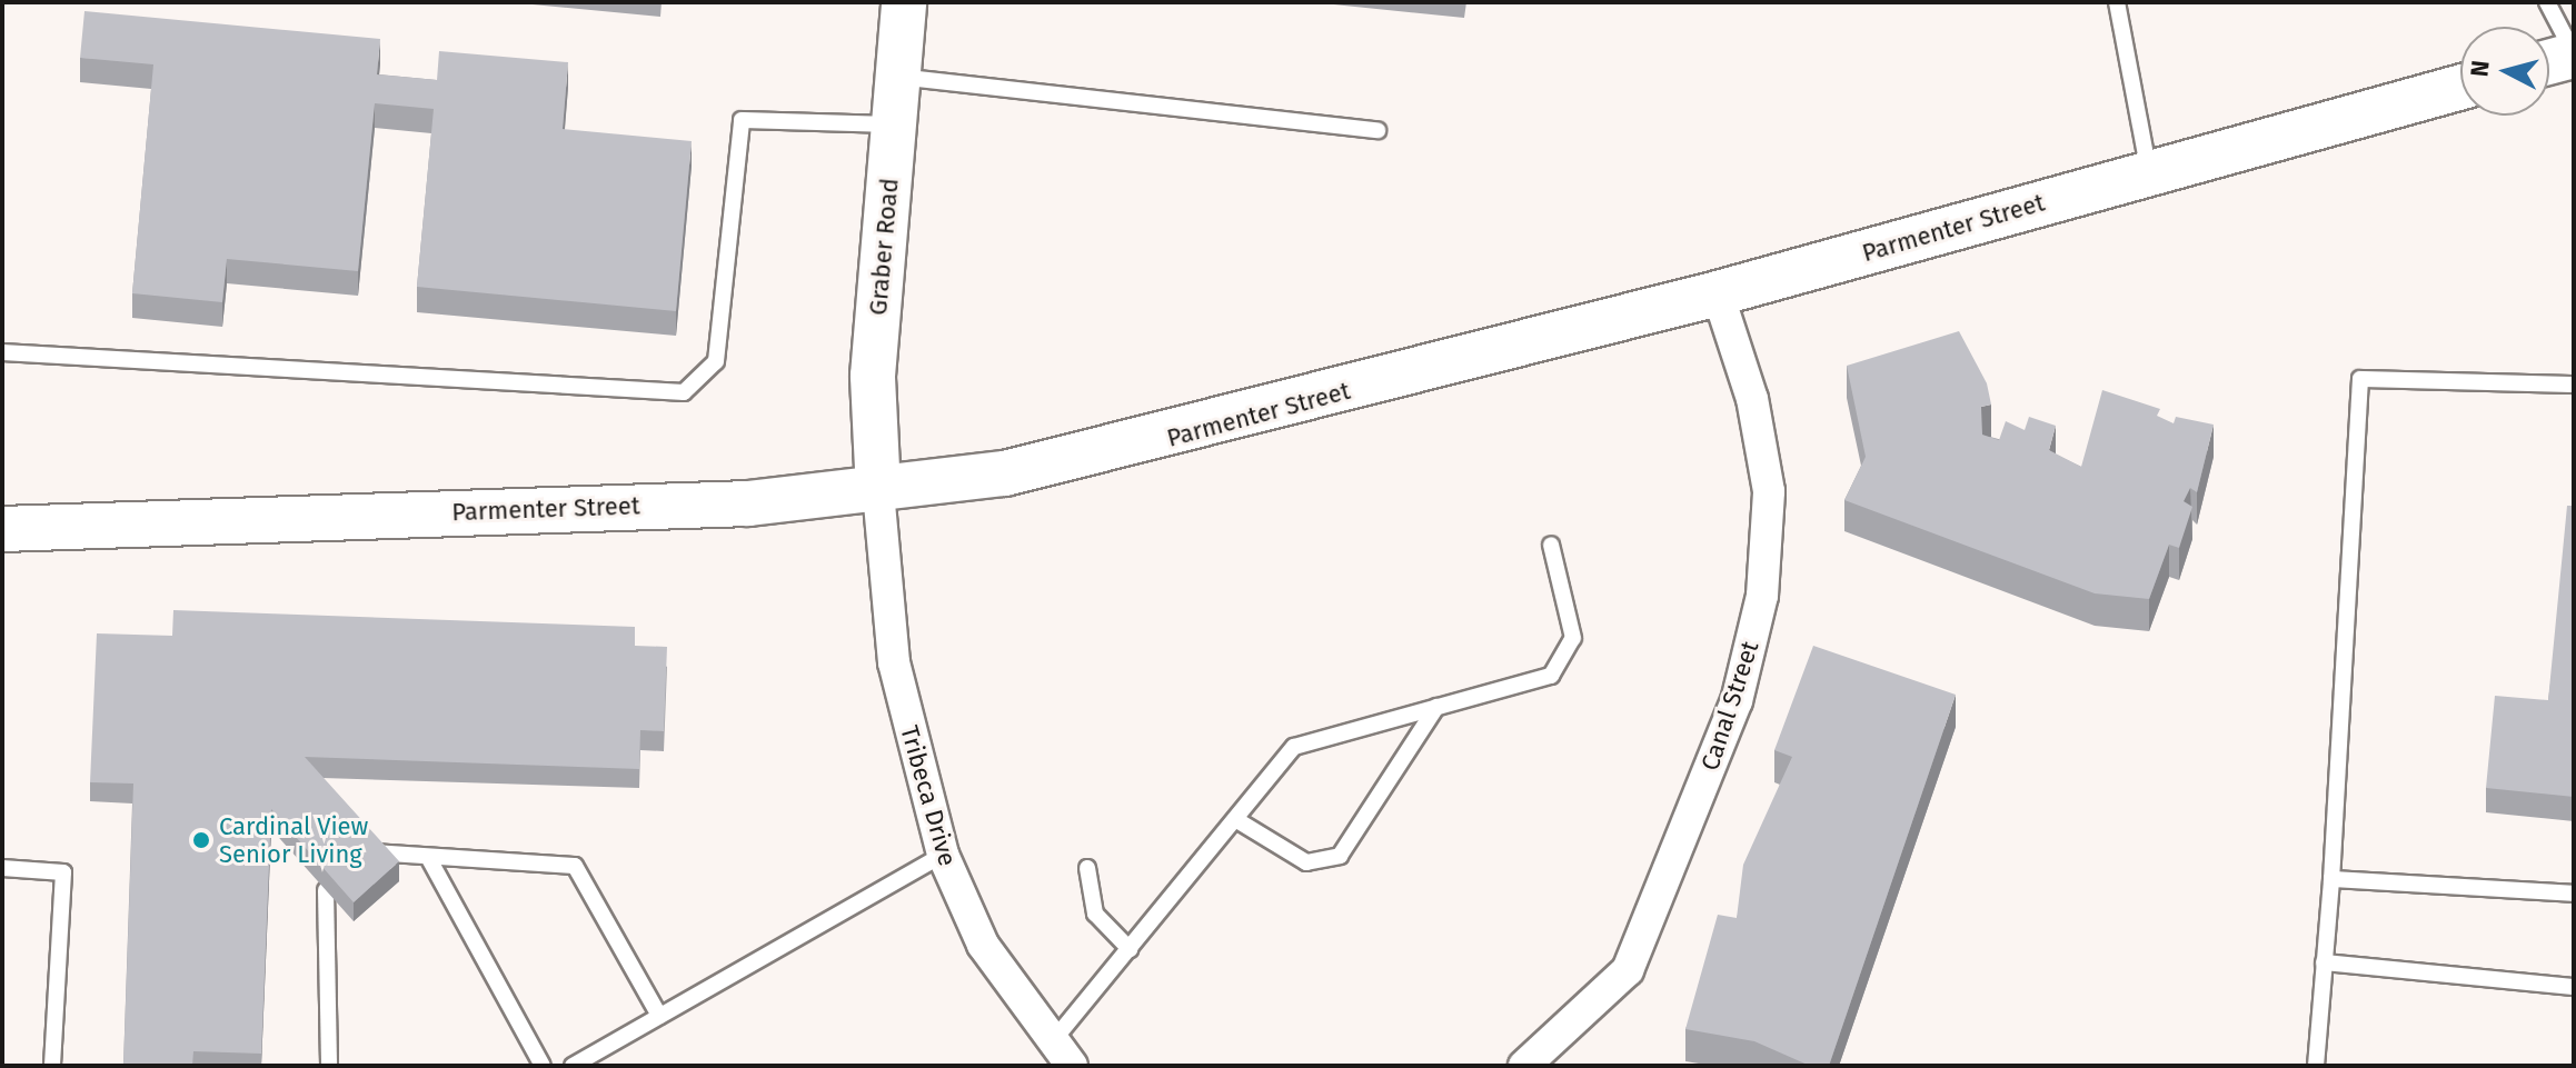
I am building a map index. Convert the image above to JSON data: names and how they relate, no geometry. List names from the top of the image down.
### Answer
{
  "streets": {
    "street": [
      "Parmenter Street",
      "Graber Road",
      "Canal Street",
      "Tribeca Drive"
    ]
  },
  "crossings": [
    ["Parmenter Street", "Graber Road"],
    ["Parmenter Street", "Canal Street"],
    ["Parmenter Street", "Tribeca Drive"],
    ["Graber Road", "Tribeca Drive"]
  ],
  "places": ["Cardinal View Senior Living"],
  "north": "left"
}
